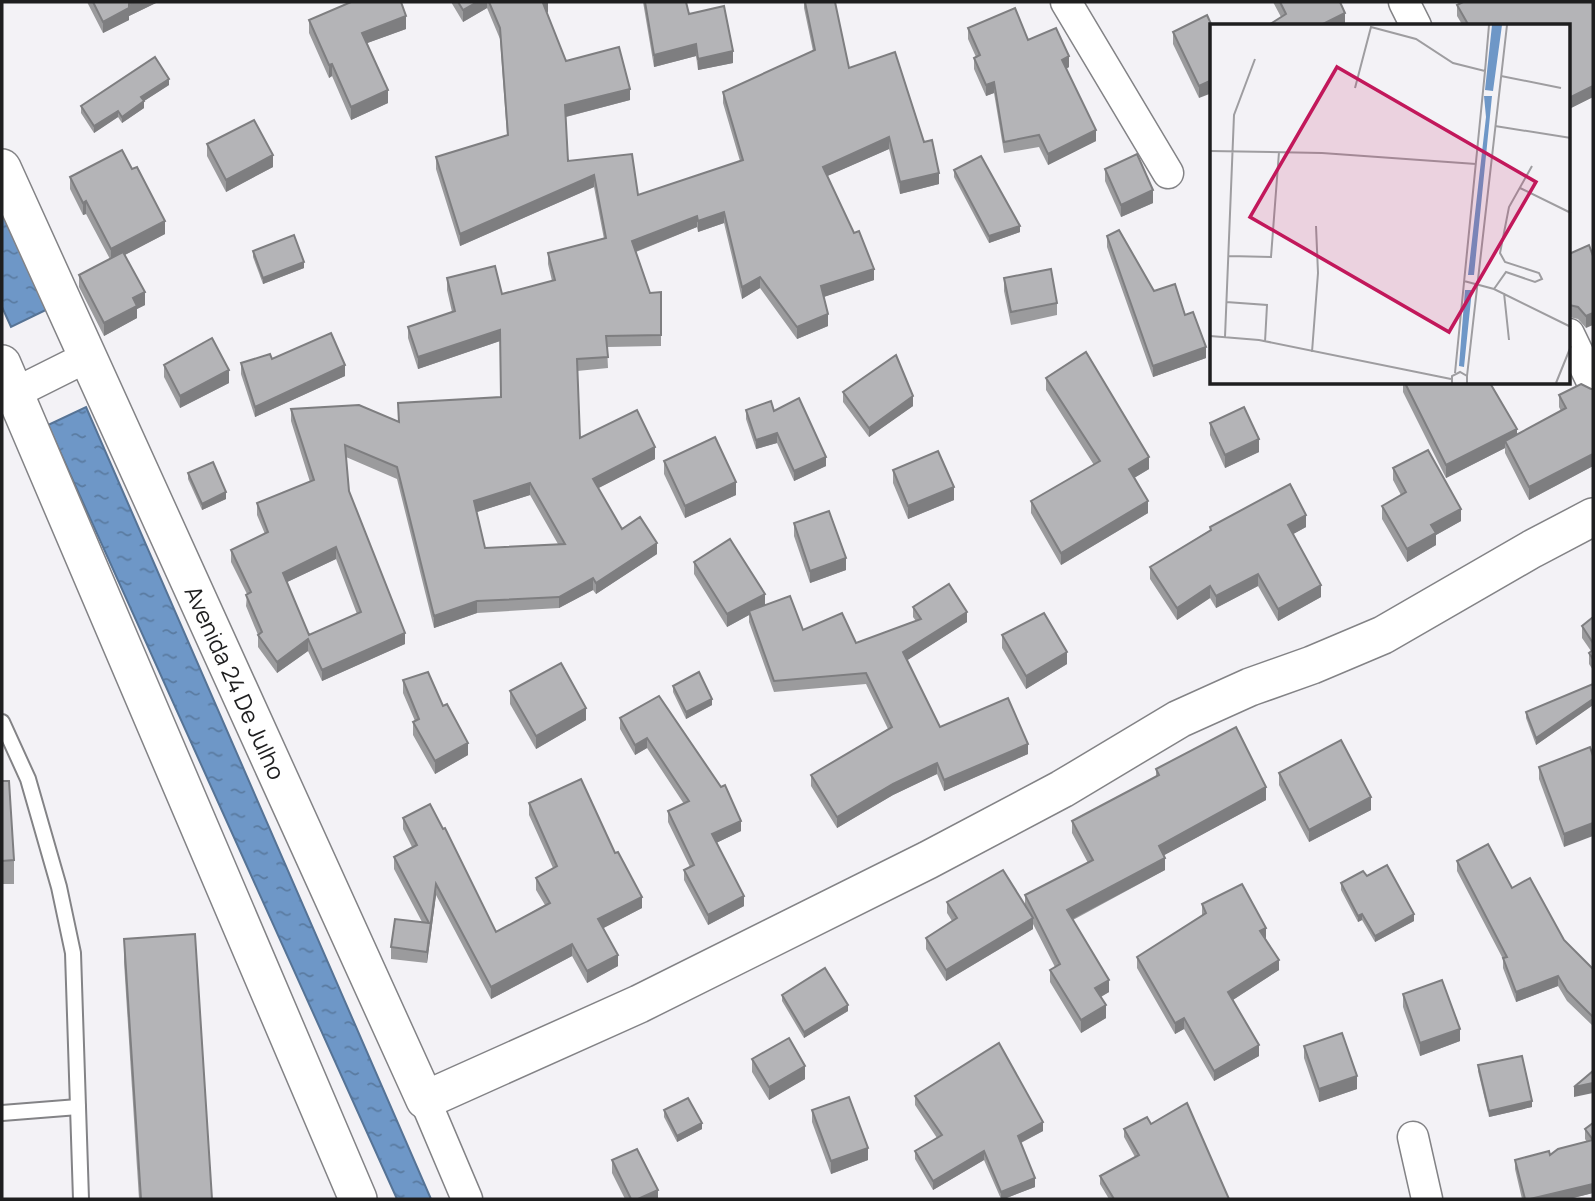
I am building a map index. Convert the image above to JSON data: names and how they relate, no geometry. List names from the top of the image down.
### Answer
{
  "streets": {
    "street": ["Avenida 24 De Julho"]
  }
}
